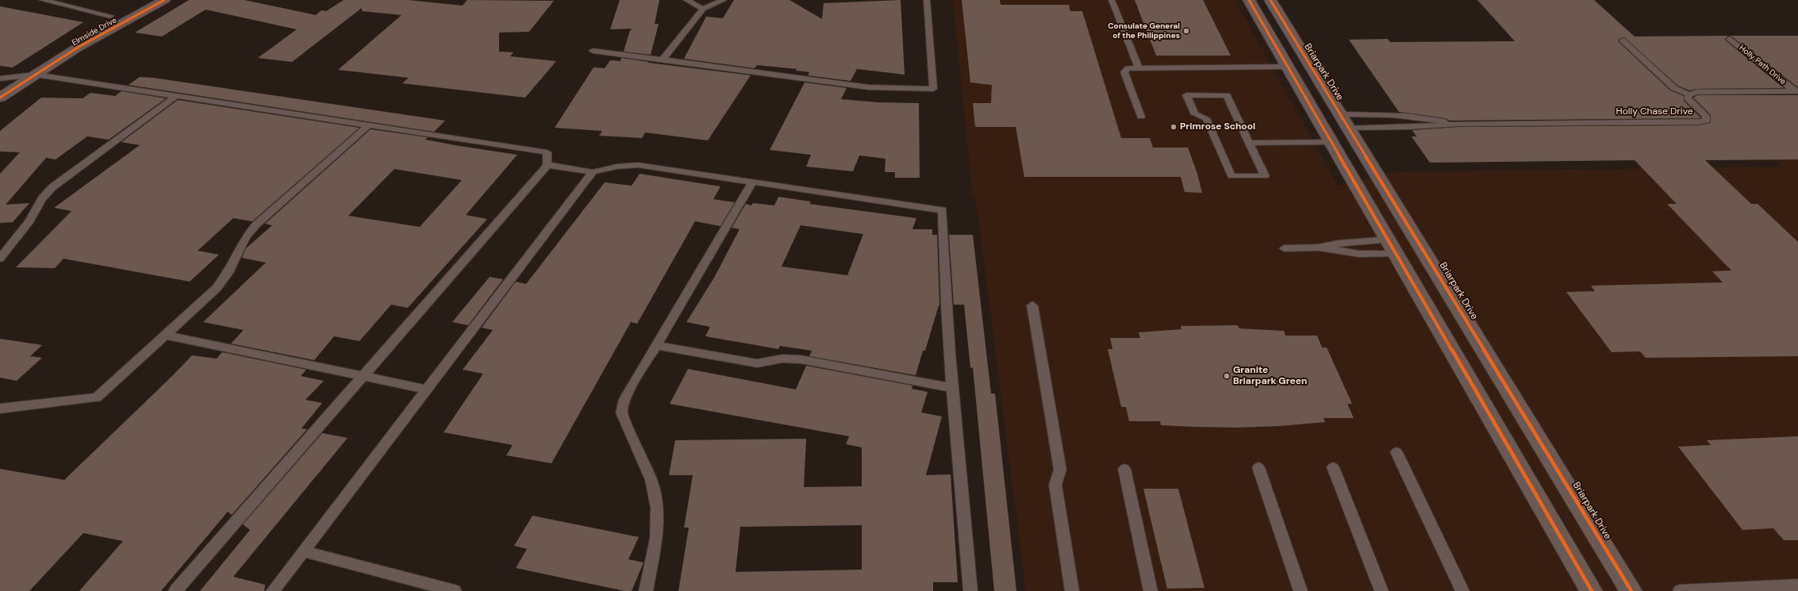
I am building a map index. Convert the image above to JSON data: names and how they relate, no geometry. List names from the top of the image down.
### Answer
{
  "streets": {
    "street": ["Elmside Drive", "Briarpark Drive"],
    "lane": ["Holly Path Drive", "Holly Chase Drive"]
  },
  "crossings": [
    ["Holly Path Drive", "Holly Chase Drive"],
    ["Briarpark Drive", "Holly Chase Drive"]
  ],
  "places": ["Consulate General of the Philippines", "Primrose School", "Granite Briarpark Green"]
}
